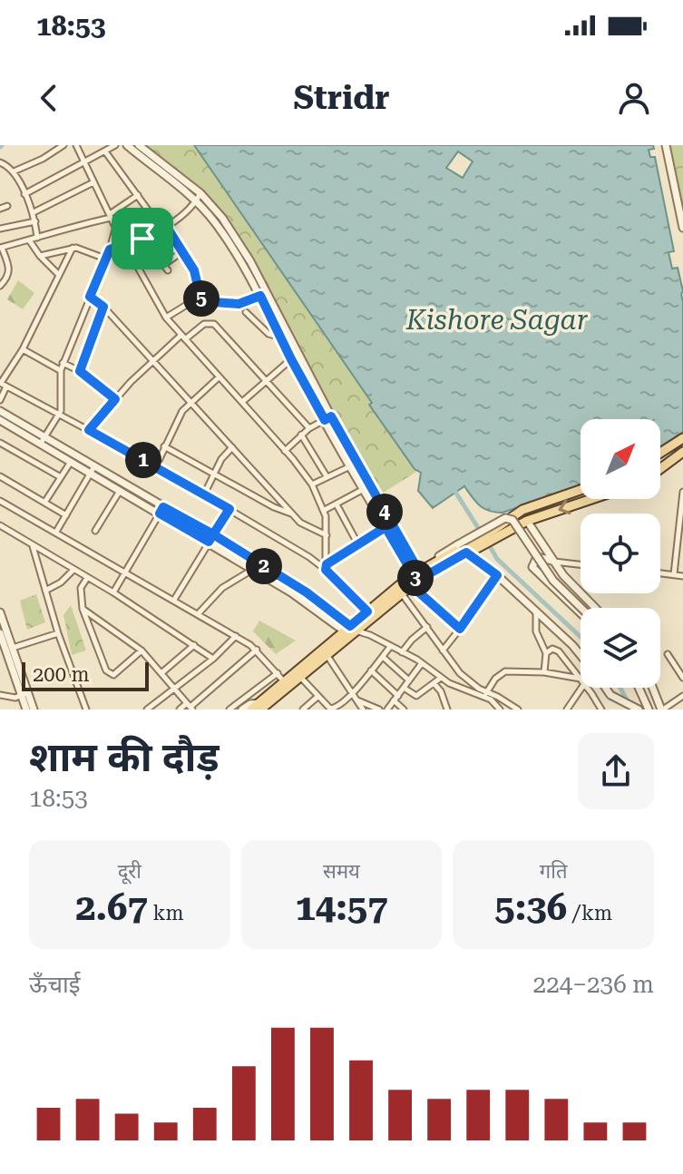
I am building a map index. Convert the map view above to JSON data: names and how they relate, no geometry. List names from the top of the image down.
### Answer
{
  "water": ["Kishore Sagar"],
  "scale_bar": "200 m",
  "north": "top right",
  "page": {
    "status": "18:53",
    "header": "Stridr",
    "pins": [
      "5",
      "1",
      "4",
      "2",
      "3"
    ],
    "scale": "200 m",
    "heading": ["शाम की दौड़", "18:53"],
    "stats": [
      ["दूरी", "2.67 km"],
      ["समय", "14:57"],
      ["गति", "5:36 /km"]
    ],
    "chart": ["ऊँचाई", "224–236 m"]
  }
}
